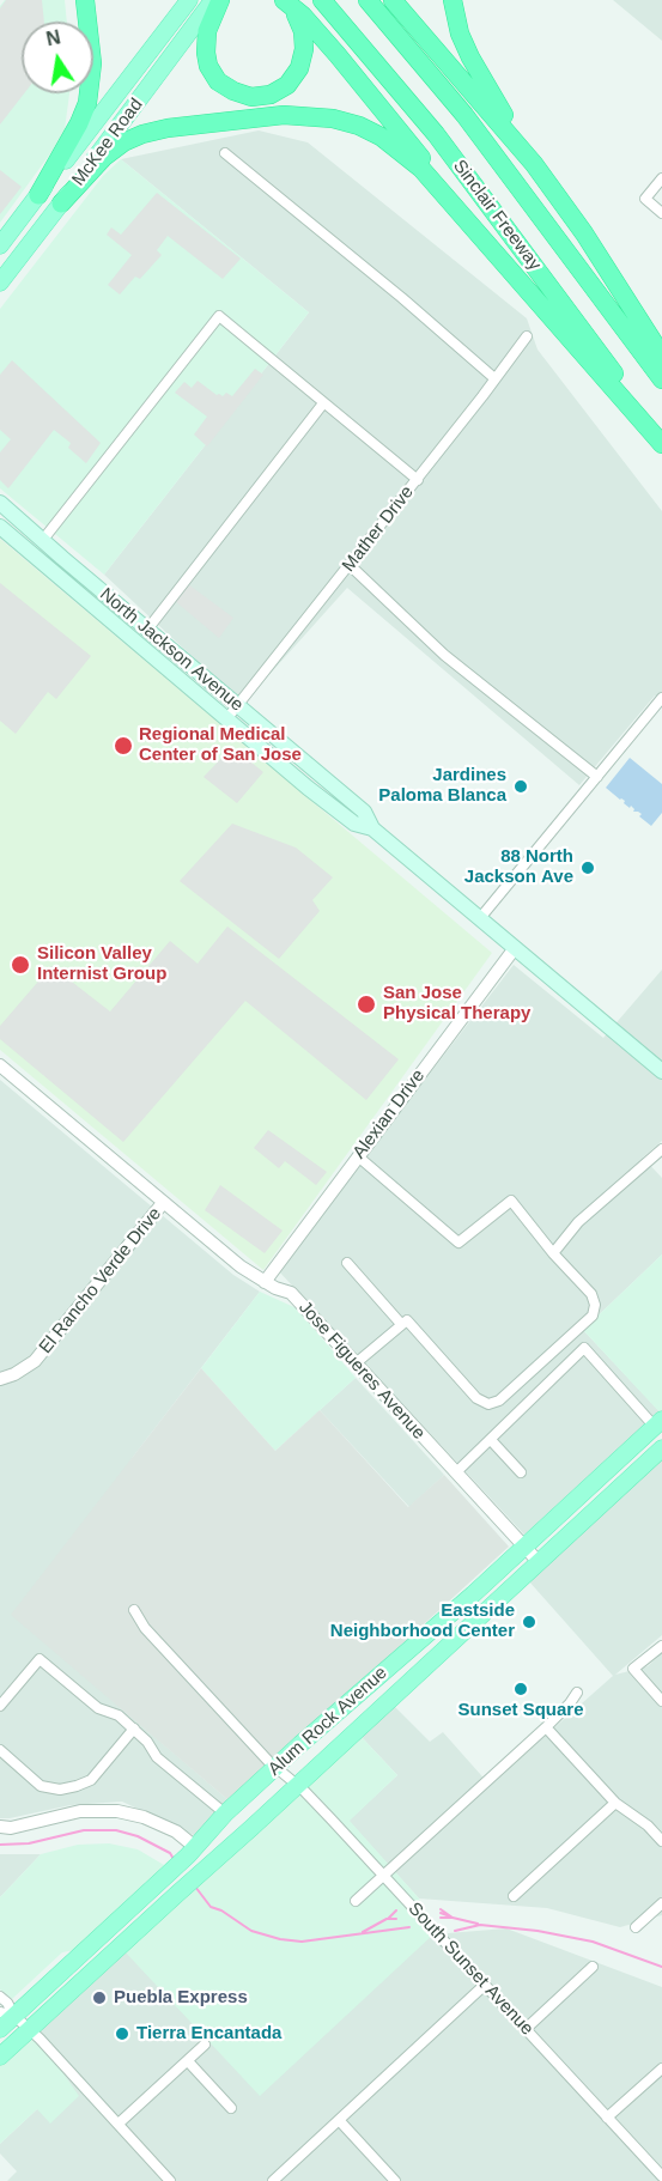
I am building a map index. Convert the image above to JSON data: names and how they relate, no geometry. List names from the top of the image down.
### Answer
{
  "streets": {
    "highway": ["Sinclair Freeway"],
    "main road": ["McKee Road", "North Jackson Avenue", "Alum Rock Avenue"],
    "street": [
      "Mather Drive",
      "Alexian Drive",
      "El Rancho Verde Drive",
      "Jose Figueres Avenue",
      "South Sunset Avenue"
    ]
  },
  "crossings": [
    ["Mather Drive", "North Jackson Avenue"],
    ["North Jackson Avenue", "Alexian Drive"],
    ["Alexian Drive", "Jose Figueres Avenue"],
    ["El Rancho Verde Drive", "Jose Figueres Avenue"],
    ["Jose Figueres Avenue", "Alum Rock Avenue"],
    ["Alum Rock Avenue", "South Sunset Avenue"]
  ],
  "places": [
    "Regional Medical Center of San Jose",
    "Jardines Paloma Blanca",
    "88 North Jackson Ave",
    "Silicon Valley Internist Group",
    "San Jose Physical Therapy",
    "Eastside Neighborhood Center",
    "Sunset Square",
    "Puebla Express",
    "Tierra Encantada"
  ],
  "north": "top"
}
